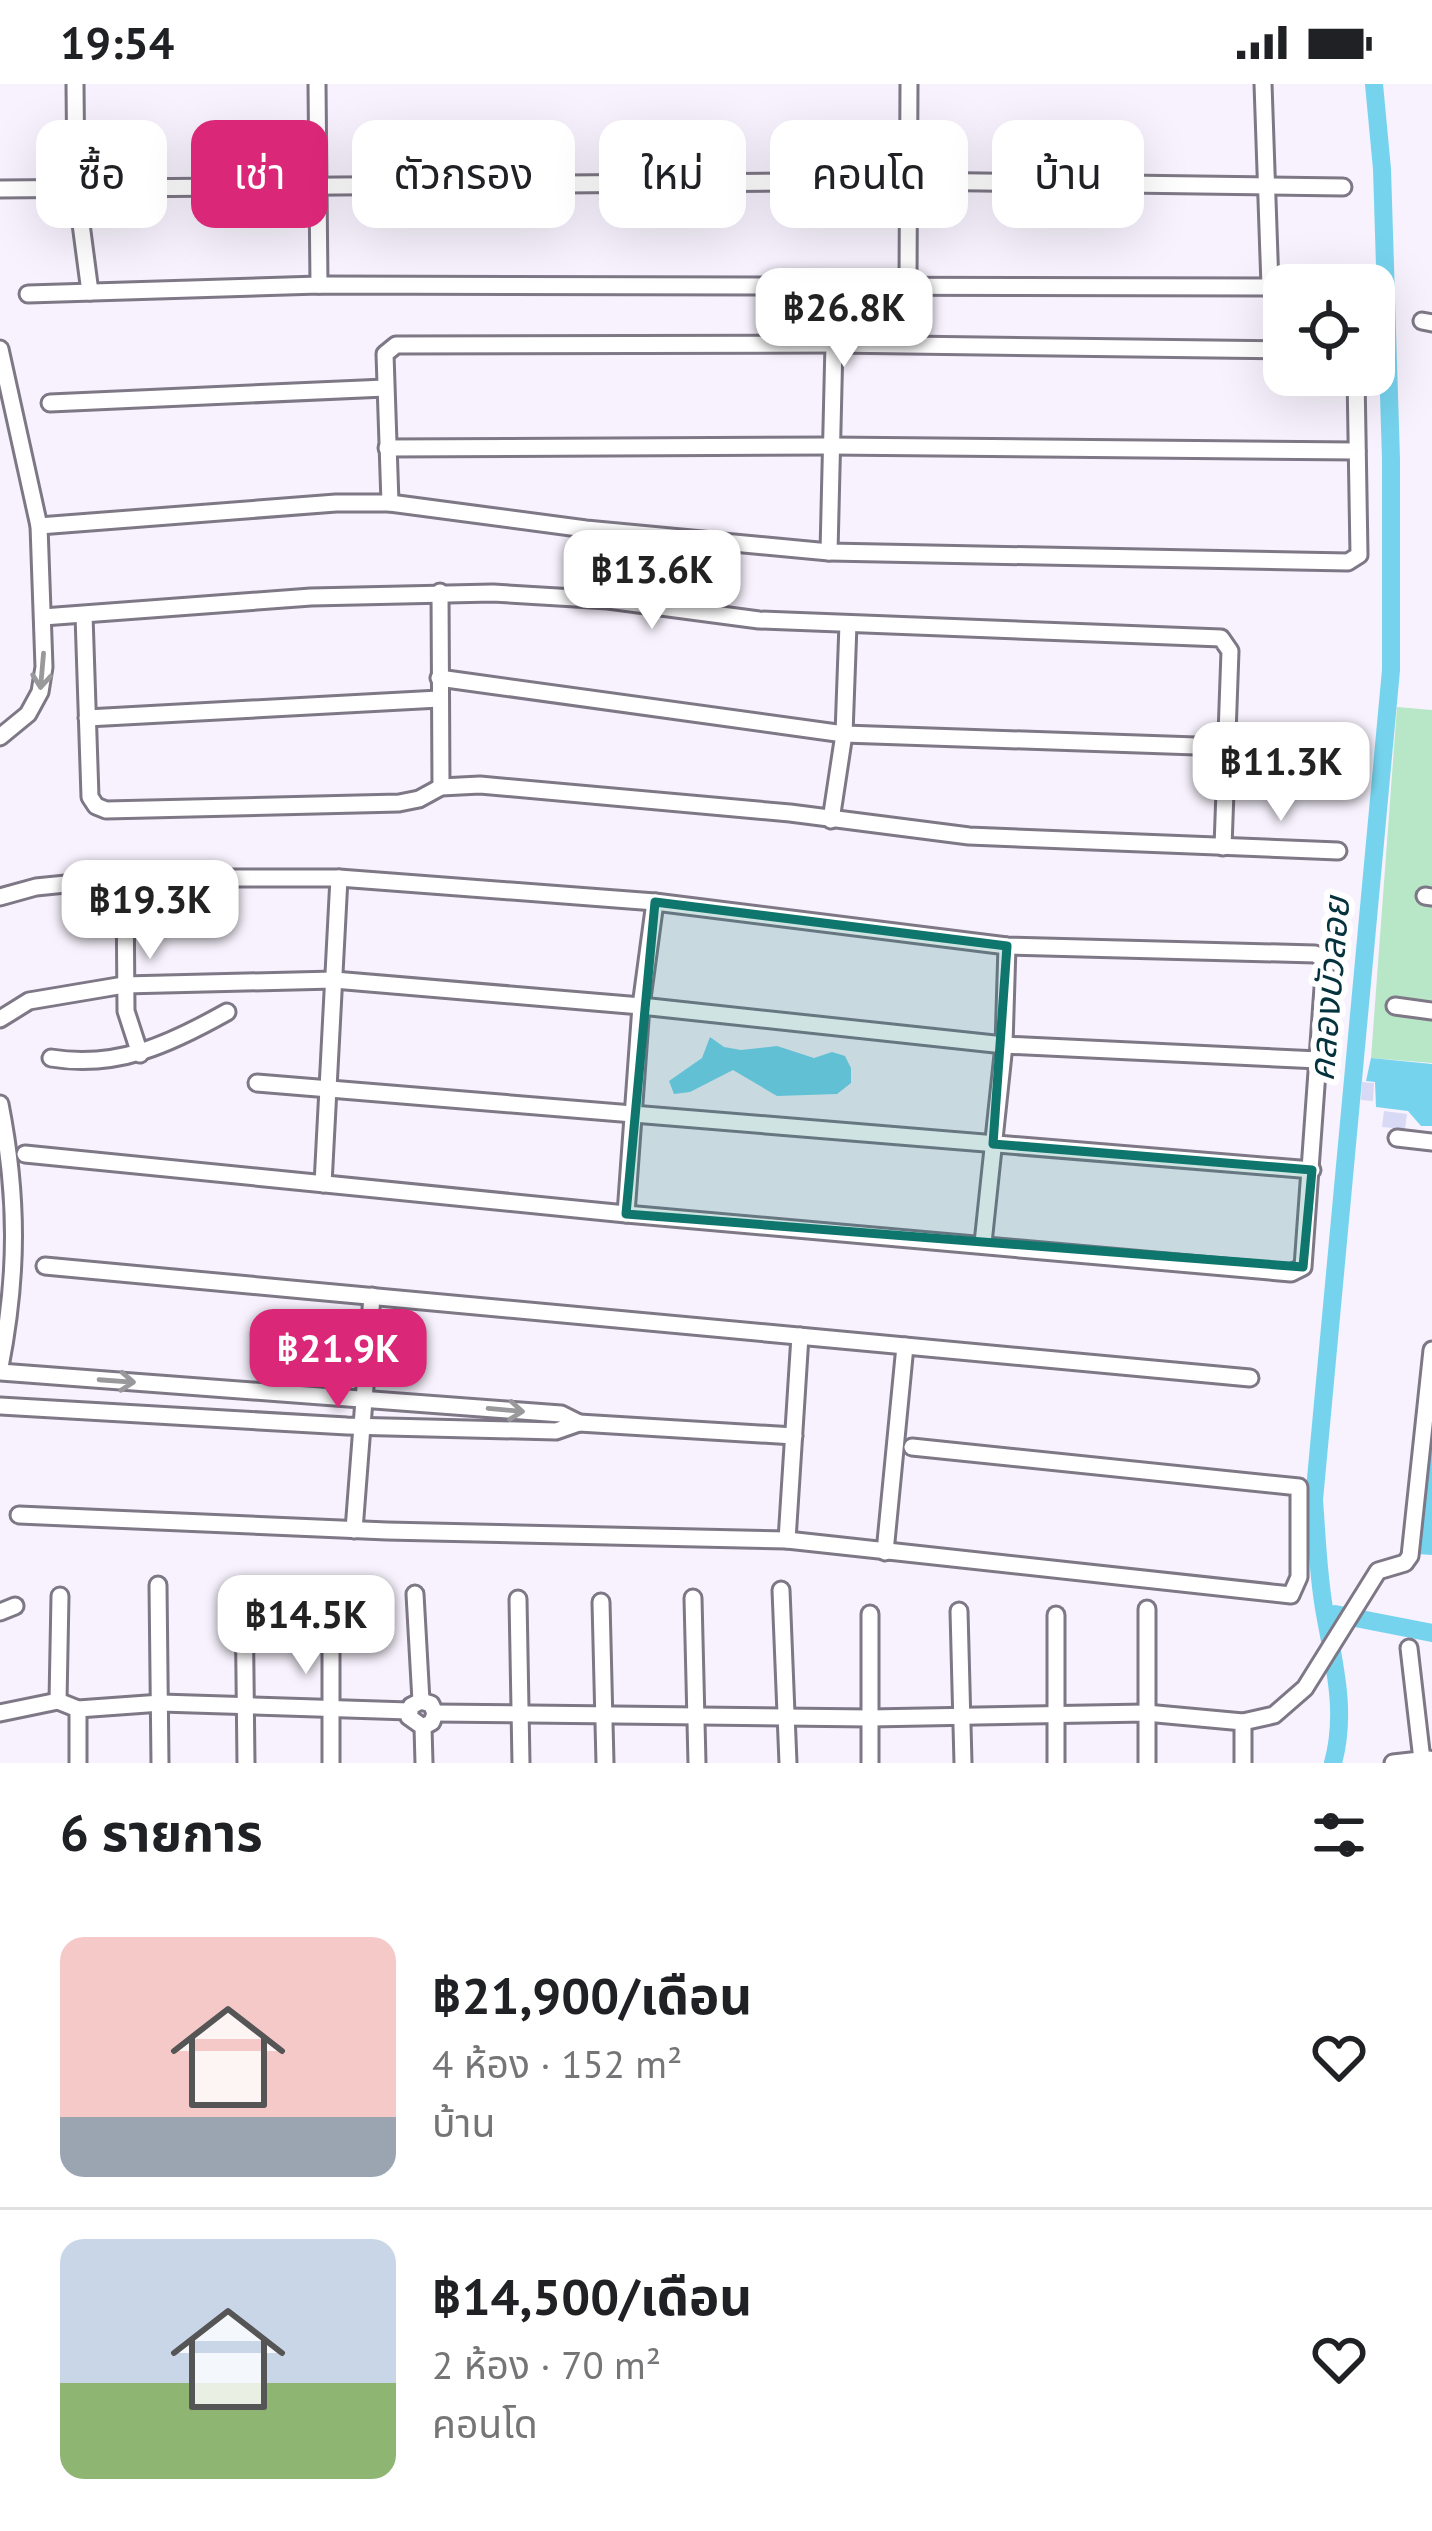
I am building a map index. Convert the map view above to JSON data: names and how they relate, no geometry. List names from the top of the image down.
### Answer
{
  "water": ["คลองบัวลอย"],
  "page": {
    "status": "19:54",
    "chip": [
      "ซื้อ",
      "เช่า",
      "ตัวกรอง",
      "ใหม่",
      "คอนโด",
      "บ้าน"
    ],
    "price": [
      "฿26.8K",
      "฿13.6K",
      "฿11.3K",
      "฿19.3K",
      "฿21.9K",
      "฿14.5K"
    ],
    "heading": "6 รายการ",
    "list": [
      {
        "name": "฿21,900/เดือน",
        "note": "4 ห้อง · 152 m² · บ้าน"
      },
      {
        "name": "฿14,500/เดือน",
        "note": "2 ห้อง · 70 m² · คอนโด"
      }
    ]
  }
}
